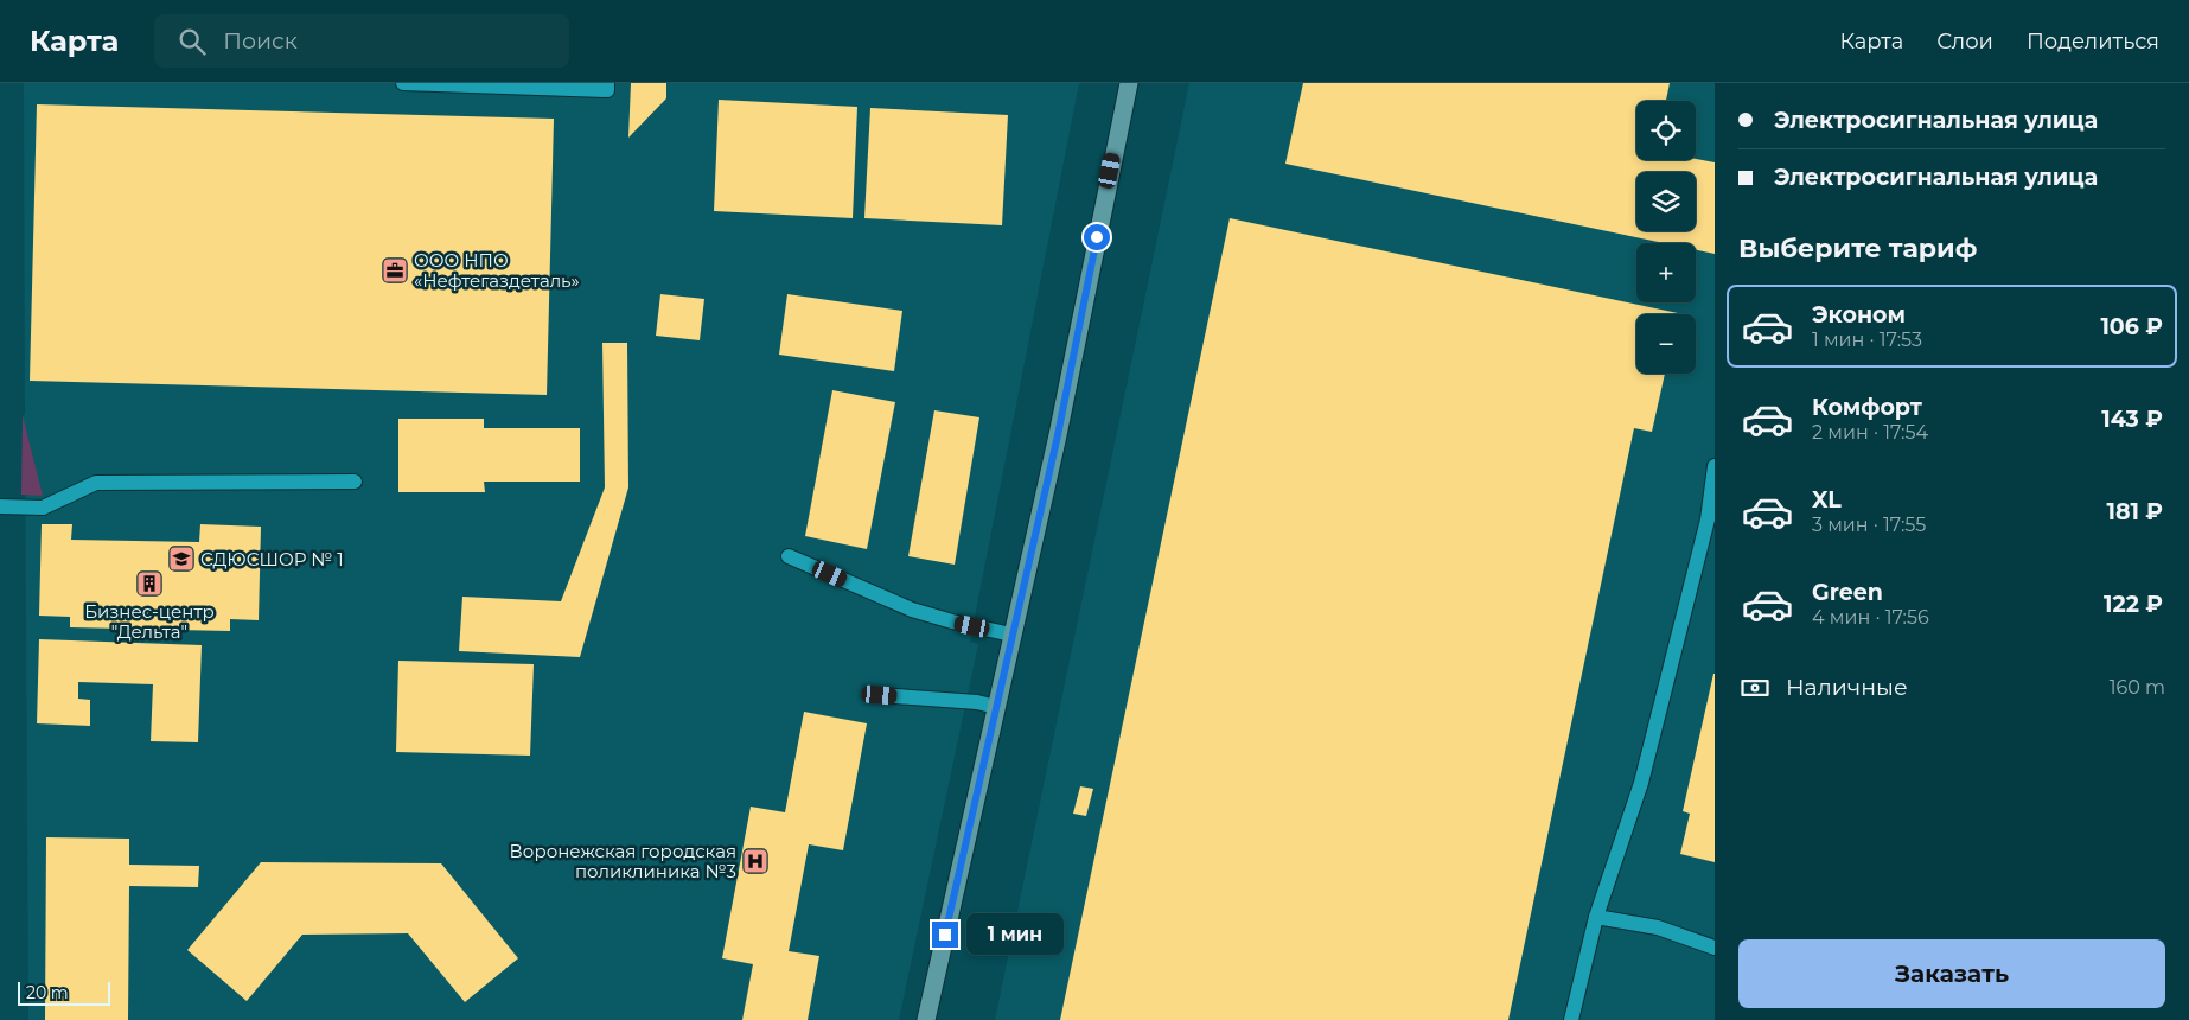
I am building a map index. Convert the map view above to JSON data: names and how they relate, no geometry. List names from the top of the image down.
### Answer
{
  "places": {
    "office": ["ООО НПО «Нефтегаздеталь»"],
    "school or university": ["СДЮСШОР № 1"],
    "building": ["Бизнес-центр \"Дельта\""],
    "hospital": ["Воронежская городская поликлиника №3"]
  },
  "scale_bar": "20 m",
  "page": {
    "header": "Карта",
    "search": "Поиск",
    "nav": ["Карта", "Слои", "Поделиться"],
    "banner": ["Электросигнальная улица", "Электросигнальная улица"],
    "map_buttons": ["+", "−"],
    "heading": "Выберите тариф",
    "list": [
      {
        "name": "Эконом",
        "note": "1 мин · 17:53",
        "value": "106 ₽"
      },
      {
        "name": "Комфорт",
        "note": "2 мин · 17:54",
        "value": "143 ₽"
      },
      {
        "name": "XL",
        "note": "3 мин · 17:55",
        "value": "181 ₽"
      },
      {
        "name": "Green",
        "note": "4 мин · 17:56",
        "value": "122 ₽"
      }
    ],
    "pay": ["Наличные", "160 m"],
    "bubble": "1 мин",
    "buttons": "Заказать",
    "scale": "20 m"
  }
}
